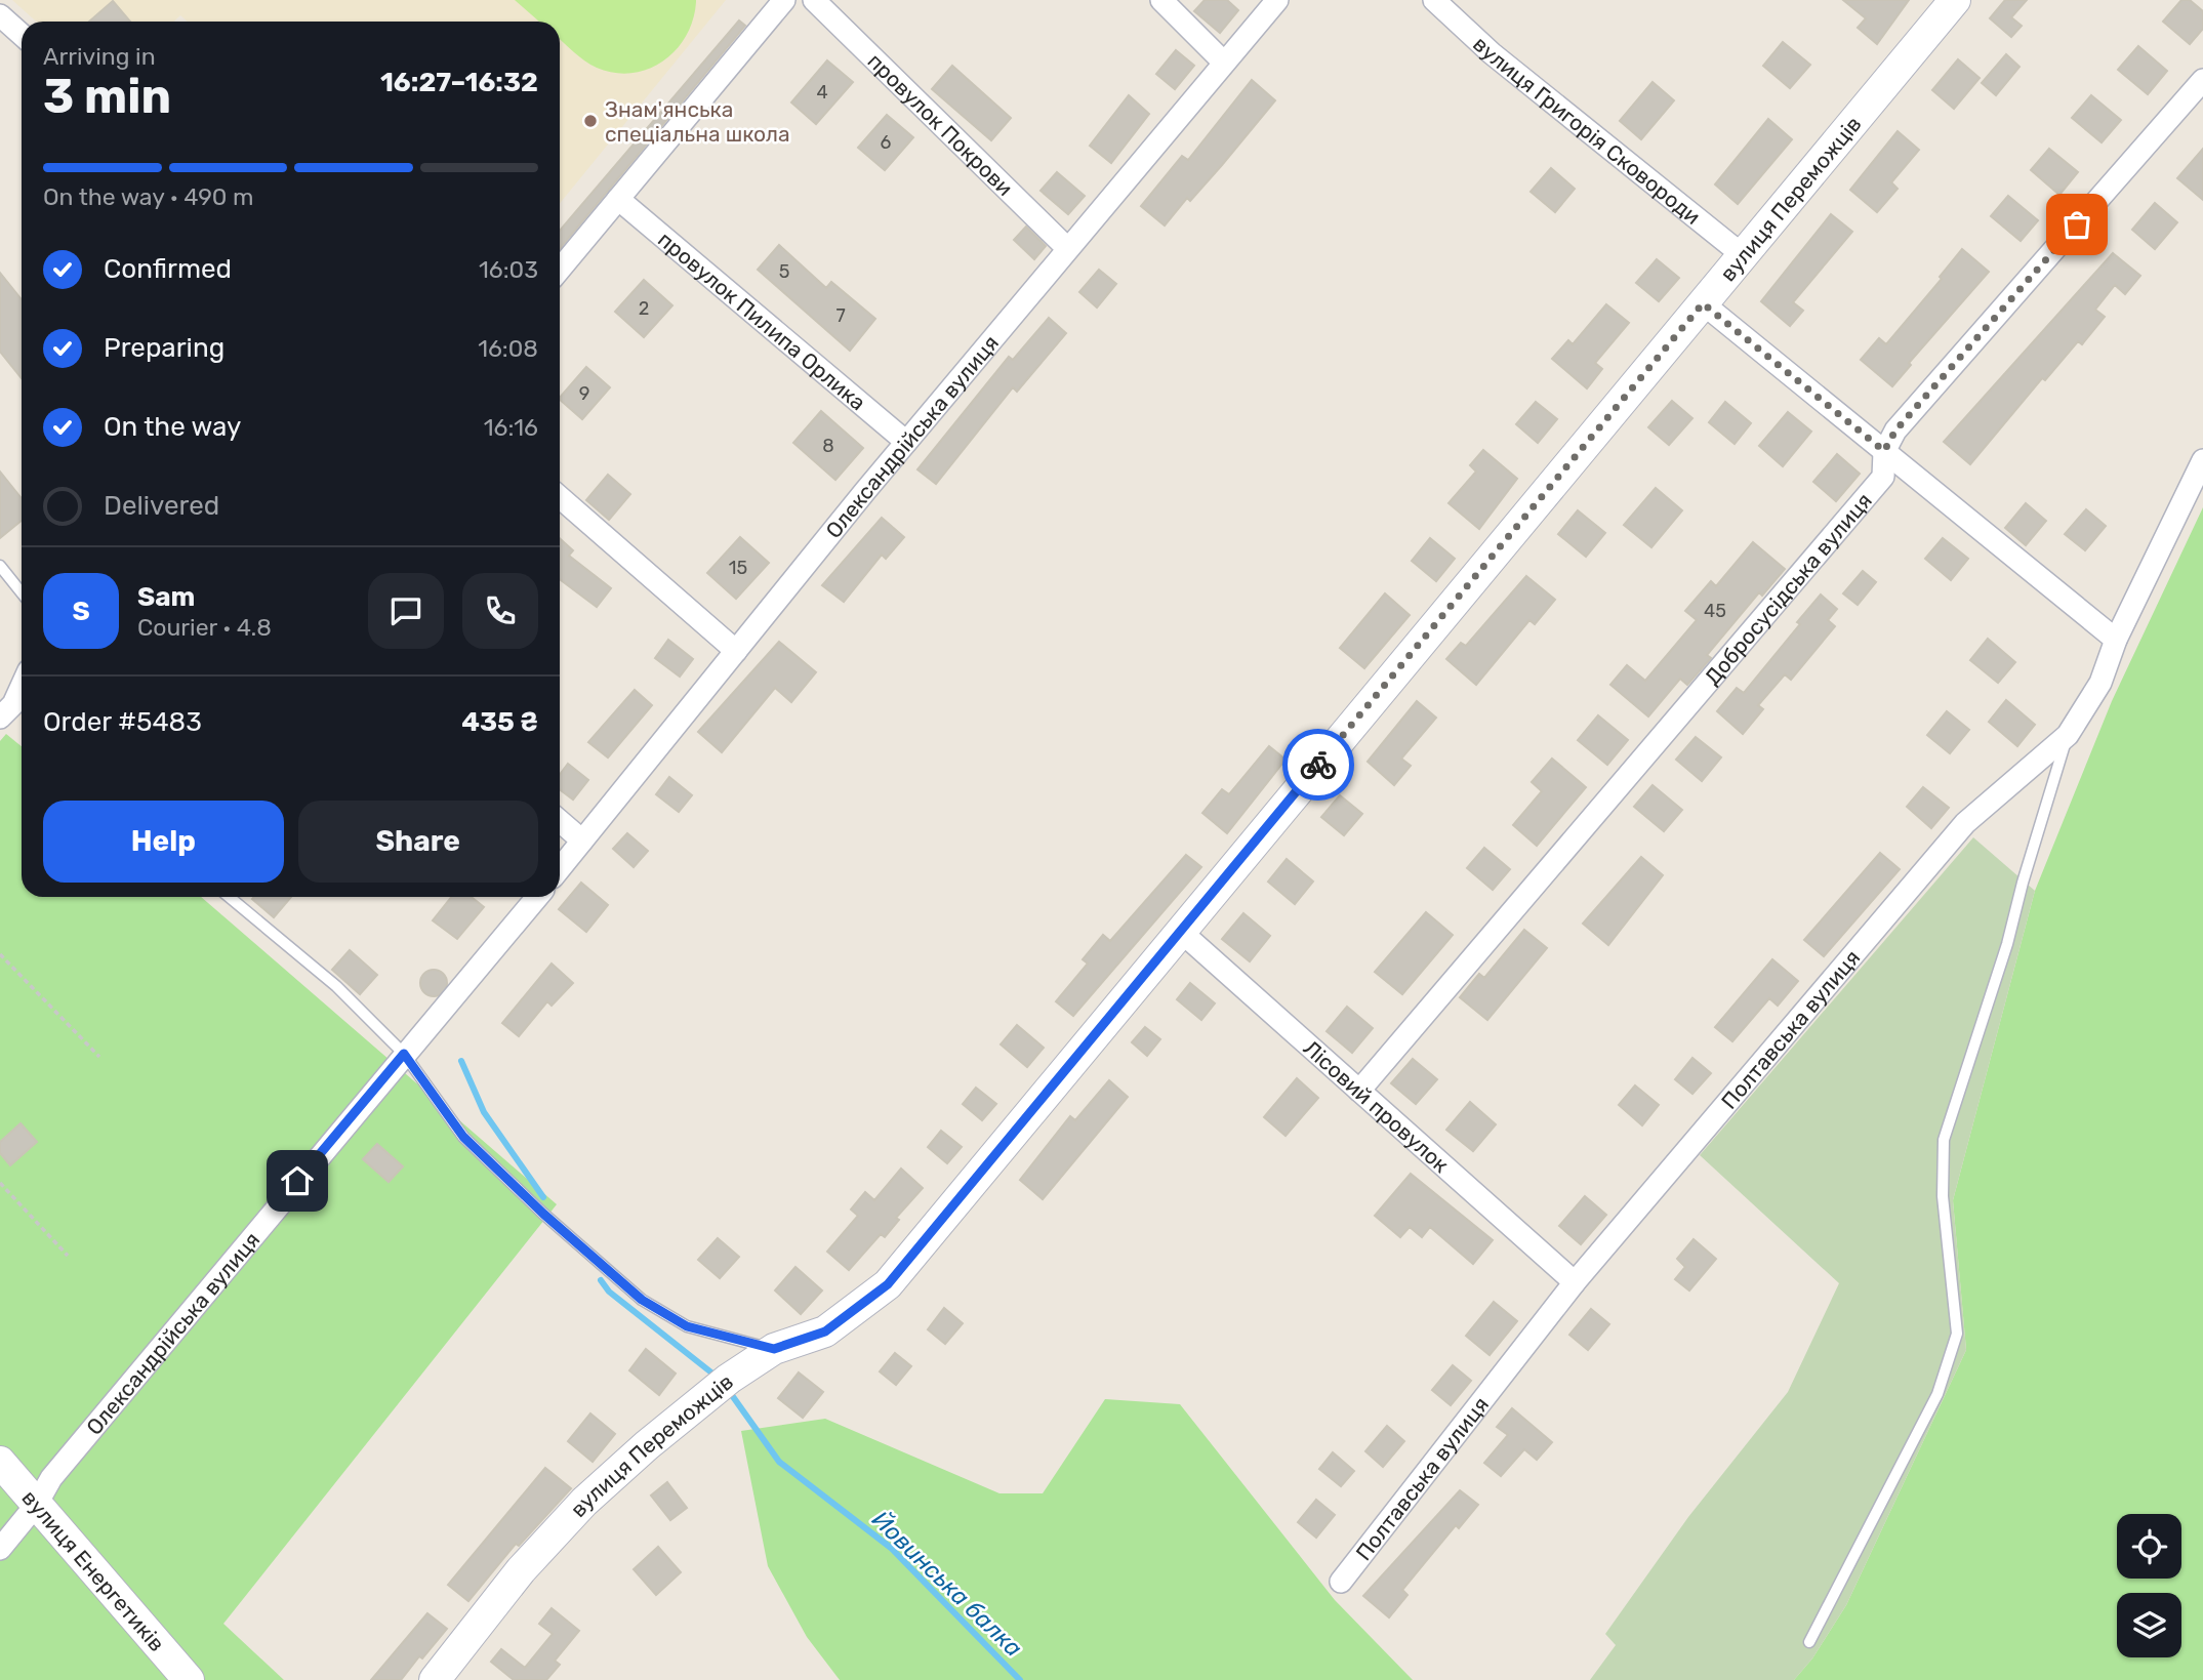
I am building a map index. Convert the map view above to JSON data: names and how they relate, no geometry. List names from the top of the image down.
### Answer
{
  "streets": {
    "street": [
      "провулок Покрови",
      "вулиця Григорія Сковороди",
      "вулиця Переможців",
      "провулок Пилипа Орлика",
      "Олександрійська вулиця",
      "Добросусідська вулиця",
      "Полтавська вулиця",
      "Лісовий провулок",
      "вулиця Енергетиків"
    ]
  },
  "crossings": [
    ["провулок Покрови", "Олександрійська вулиця"],
    ["вулиця Григорія Сковороди", "вулиця Переможців"],
    ["вулиця Переможців", "Лісовий провулок"],
    ["провулок Пилипа Орлика", "Олександрійська вулиця"],
    ["Олександрійська вулиця", "вулиця Енергетиків"],
    ["Добросусідська вулиця", "Лісовий провулок"],
    ["Полтавська вулиця", "Лісовий провулок"]
  ],
  "water": ["Йовинська балка"],
  "places": ["Знам'янська спеціальна школа"],
  "house_numbers": [
    "4",
    "6",
    "5",
    "2",
    "7",
    "9",
    "8",
    "15",
    "45"
  ],
  "page": {
    "heading": ["3 min", "Arriving in", "16:27–16:32"],
    "panel": [
      "Sam",
      "Courier · 4.8",
      "Order #5483",
      "435 ₴"
    ],
    "bar": "On the way · 490 m",
    "list": [
      ["Confirmed", "16:03"],
      ["Preparing", "16:08"],
      ["On the way", "16:16"],
      "Delivered"
    ],
    "round": "S",
    "buttons": ["Help", "Share"]
  }
}
